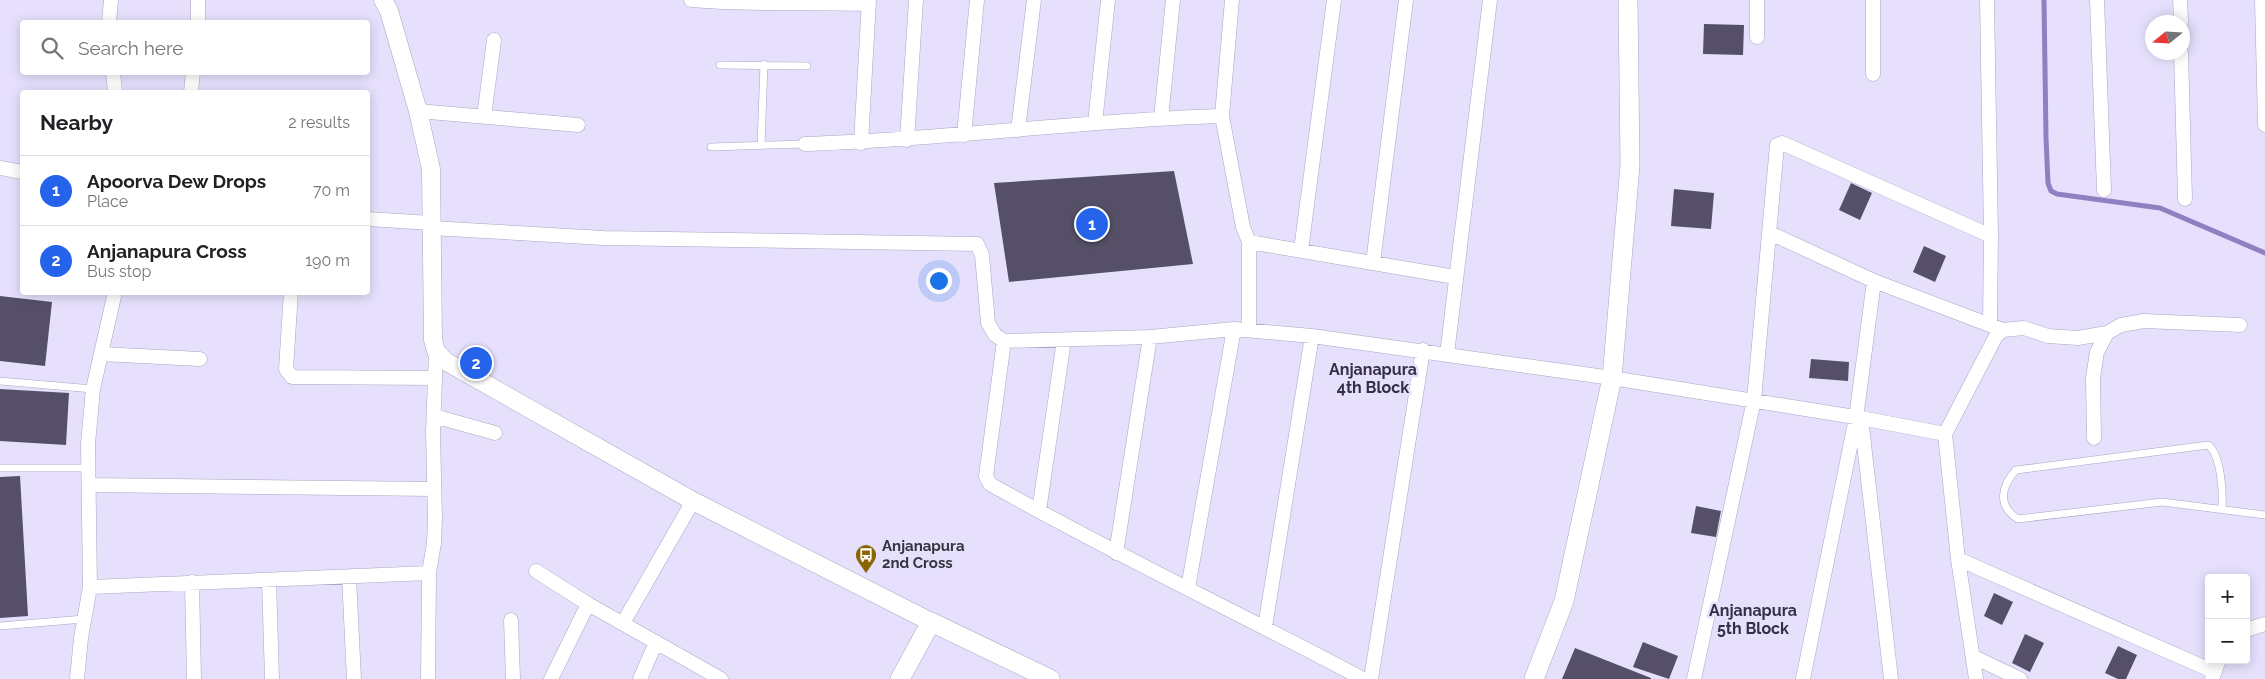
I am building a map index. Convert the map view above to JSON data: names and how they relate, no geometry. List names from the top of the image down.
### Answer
{
  "districts": ["Anjanapura 4th Block", "Anjanapura 5th Block"],
  "places": {
    "bus stop": ["Anjanapura 2nd Cross"]
  },
  "north": "left",
  "page": {
    "search": "Search here",
    "heading": ["Nearby", "2 results"],
    "list": [
      {
        "mark": "1",
        "name": "Apoorva Dew Drops",
        "note": "Place",
        "value": "70 m"
      },
      {
        "mark": "2",
        "name": "Anjanapura Cross",
        "note": "Bus stop",
        "value": "190 m"
      }
    ],
    "pins": ["1", "2"],
    "map_buttons": ["+", "−"]
  }
}
